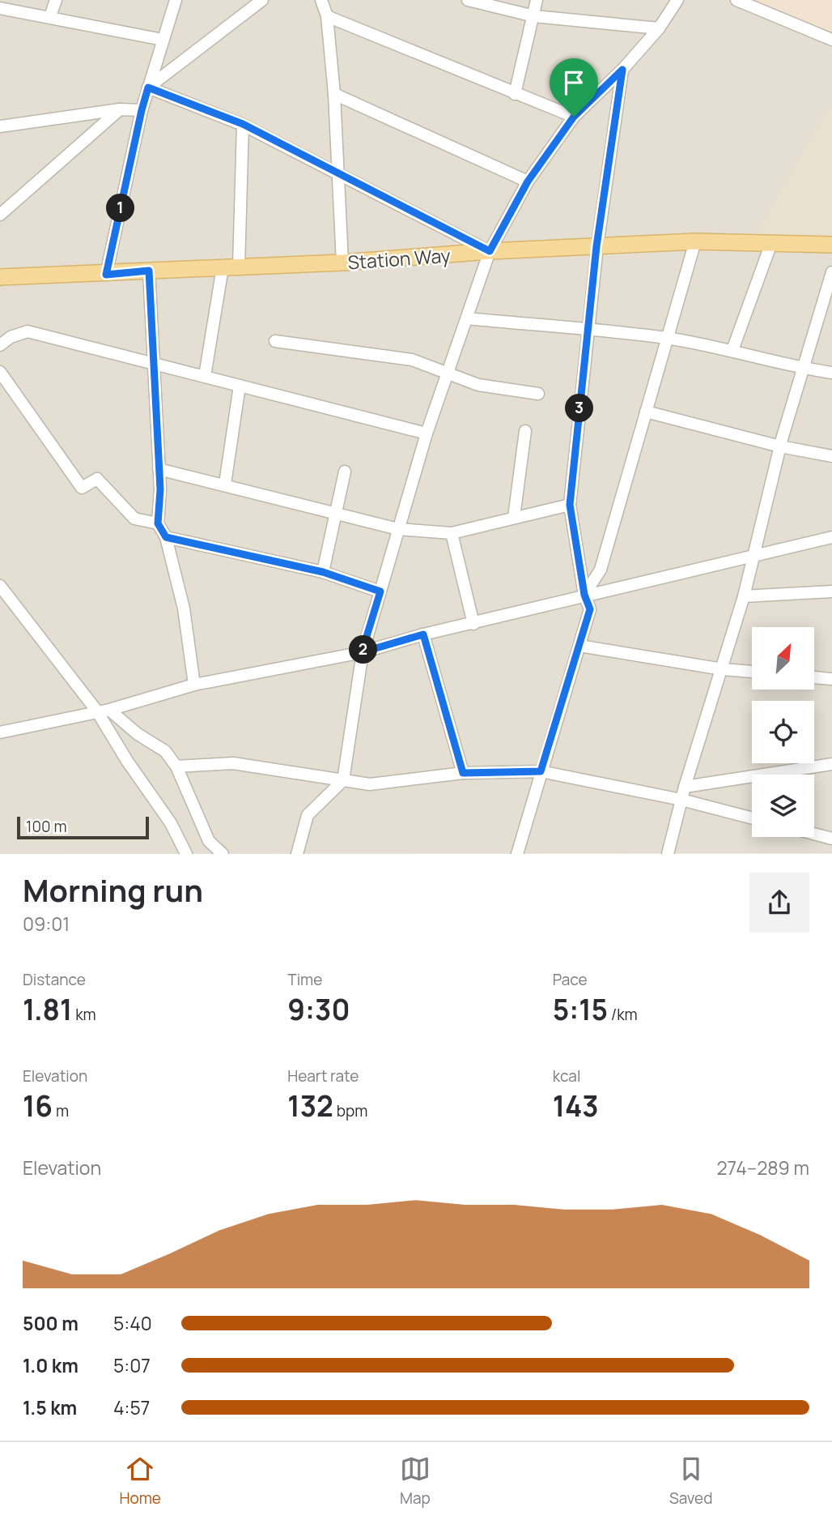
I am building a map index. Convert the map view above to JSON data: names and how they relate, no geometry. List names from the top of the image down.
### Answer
{
  "streets": {
    "main road": ["Station Way"]
  },
  "scale_bar": "100 m",
  "north": "top right",
  "page": {
    "pins": ["1", "3", "2"],
    "scale": "100 m",
    "heading": ["Morning run", "09:01"],
    "stats": [
      ["Distance", "1.81 km"],
      ["Time", "9:30"],
      ["Pace", "5:15 /km"],
      ["Elevation", "16 m"],
      ["Heart rate", "132 bpm"],
      ["kcal", "143"]
    ],
    "chart": ["Elevation", "274–289 m"],
    "list": [
      {
        "name": "500 m",
        "note": "5:40"
      },
      {
        "name": "1.0 km",
        "note": "5:07"
      },
      {
        "name": "1.5 km",
        "note": "4:57"
      }
    ],
    "tabs": ["Home", "Map", "Saved"]
  }
}
